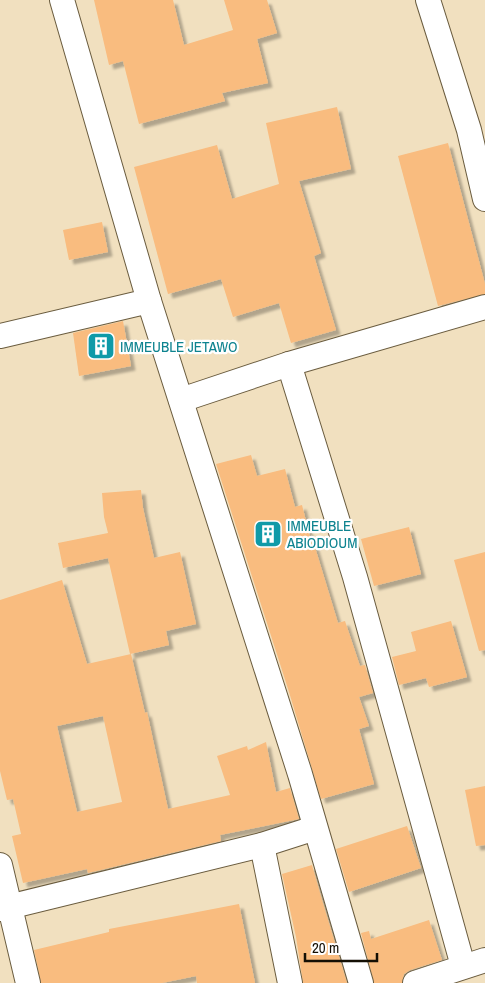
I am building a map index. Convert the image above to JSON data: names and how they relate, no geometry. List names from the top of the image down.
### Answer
{
  "places": {
    "building": ["IMMEUBLE JETAWO", "IMMEUBLE ABIODIOUM"]
  },
  "scale_bar": "20 m"
}
